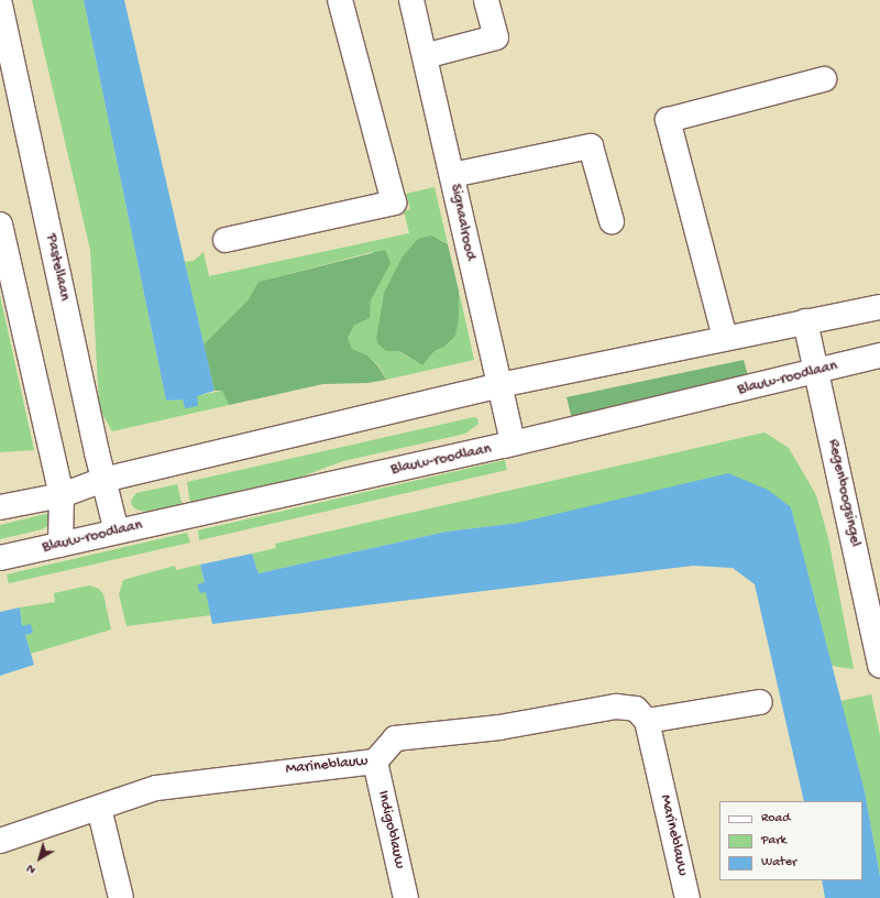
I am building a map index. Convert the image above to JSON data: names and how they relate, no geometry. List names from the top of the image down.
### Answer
{
  "streets": {
    "street": [
      "Signaalrood",
      "Pastellaan",
      "Blauw-roodlaan",
      "Regenboogsingel",
      "Marineblauw",
      "Indigoblauw"
    ]
  },
  "crossings": [
    ["Signaalrood", "Blauw-roodlaan"],
    ["Pastellaan", "Blauw-roodlaan"],
    ["Blauw-roodlaan", "Regenboogsingel"],
    ["Marineblauw", "Indigoblauw"]
  ],
  "legend": ["Road", "Park", "Water"],
  "north": "bottom left"
}
